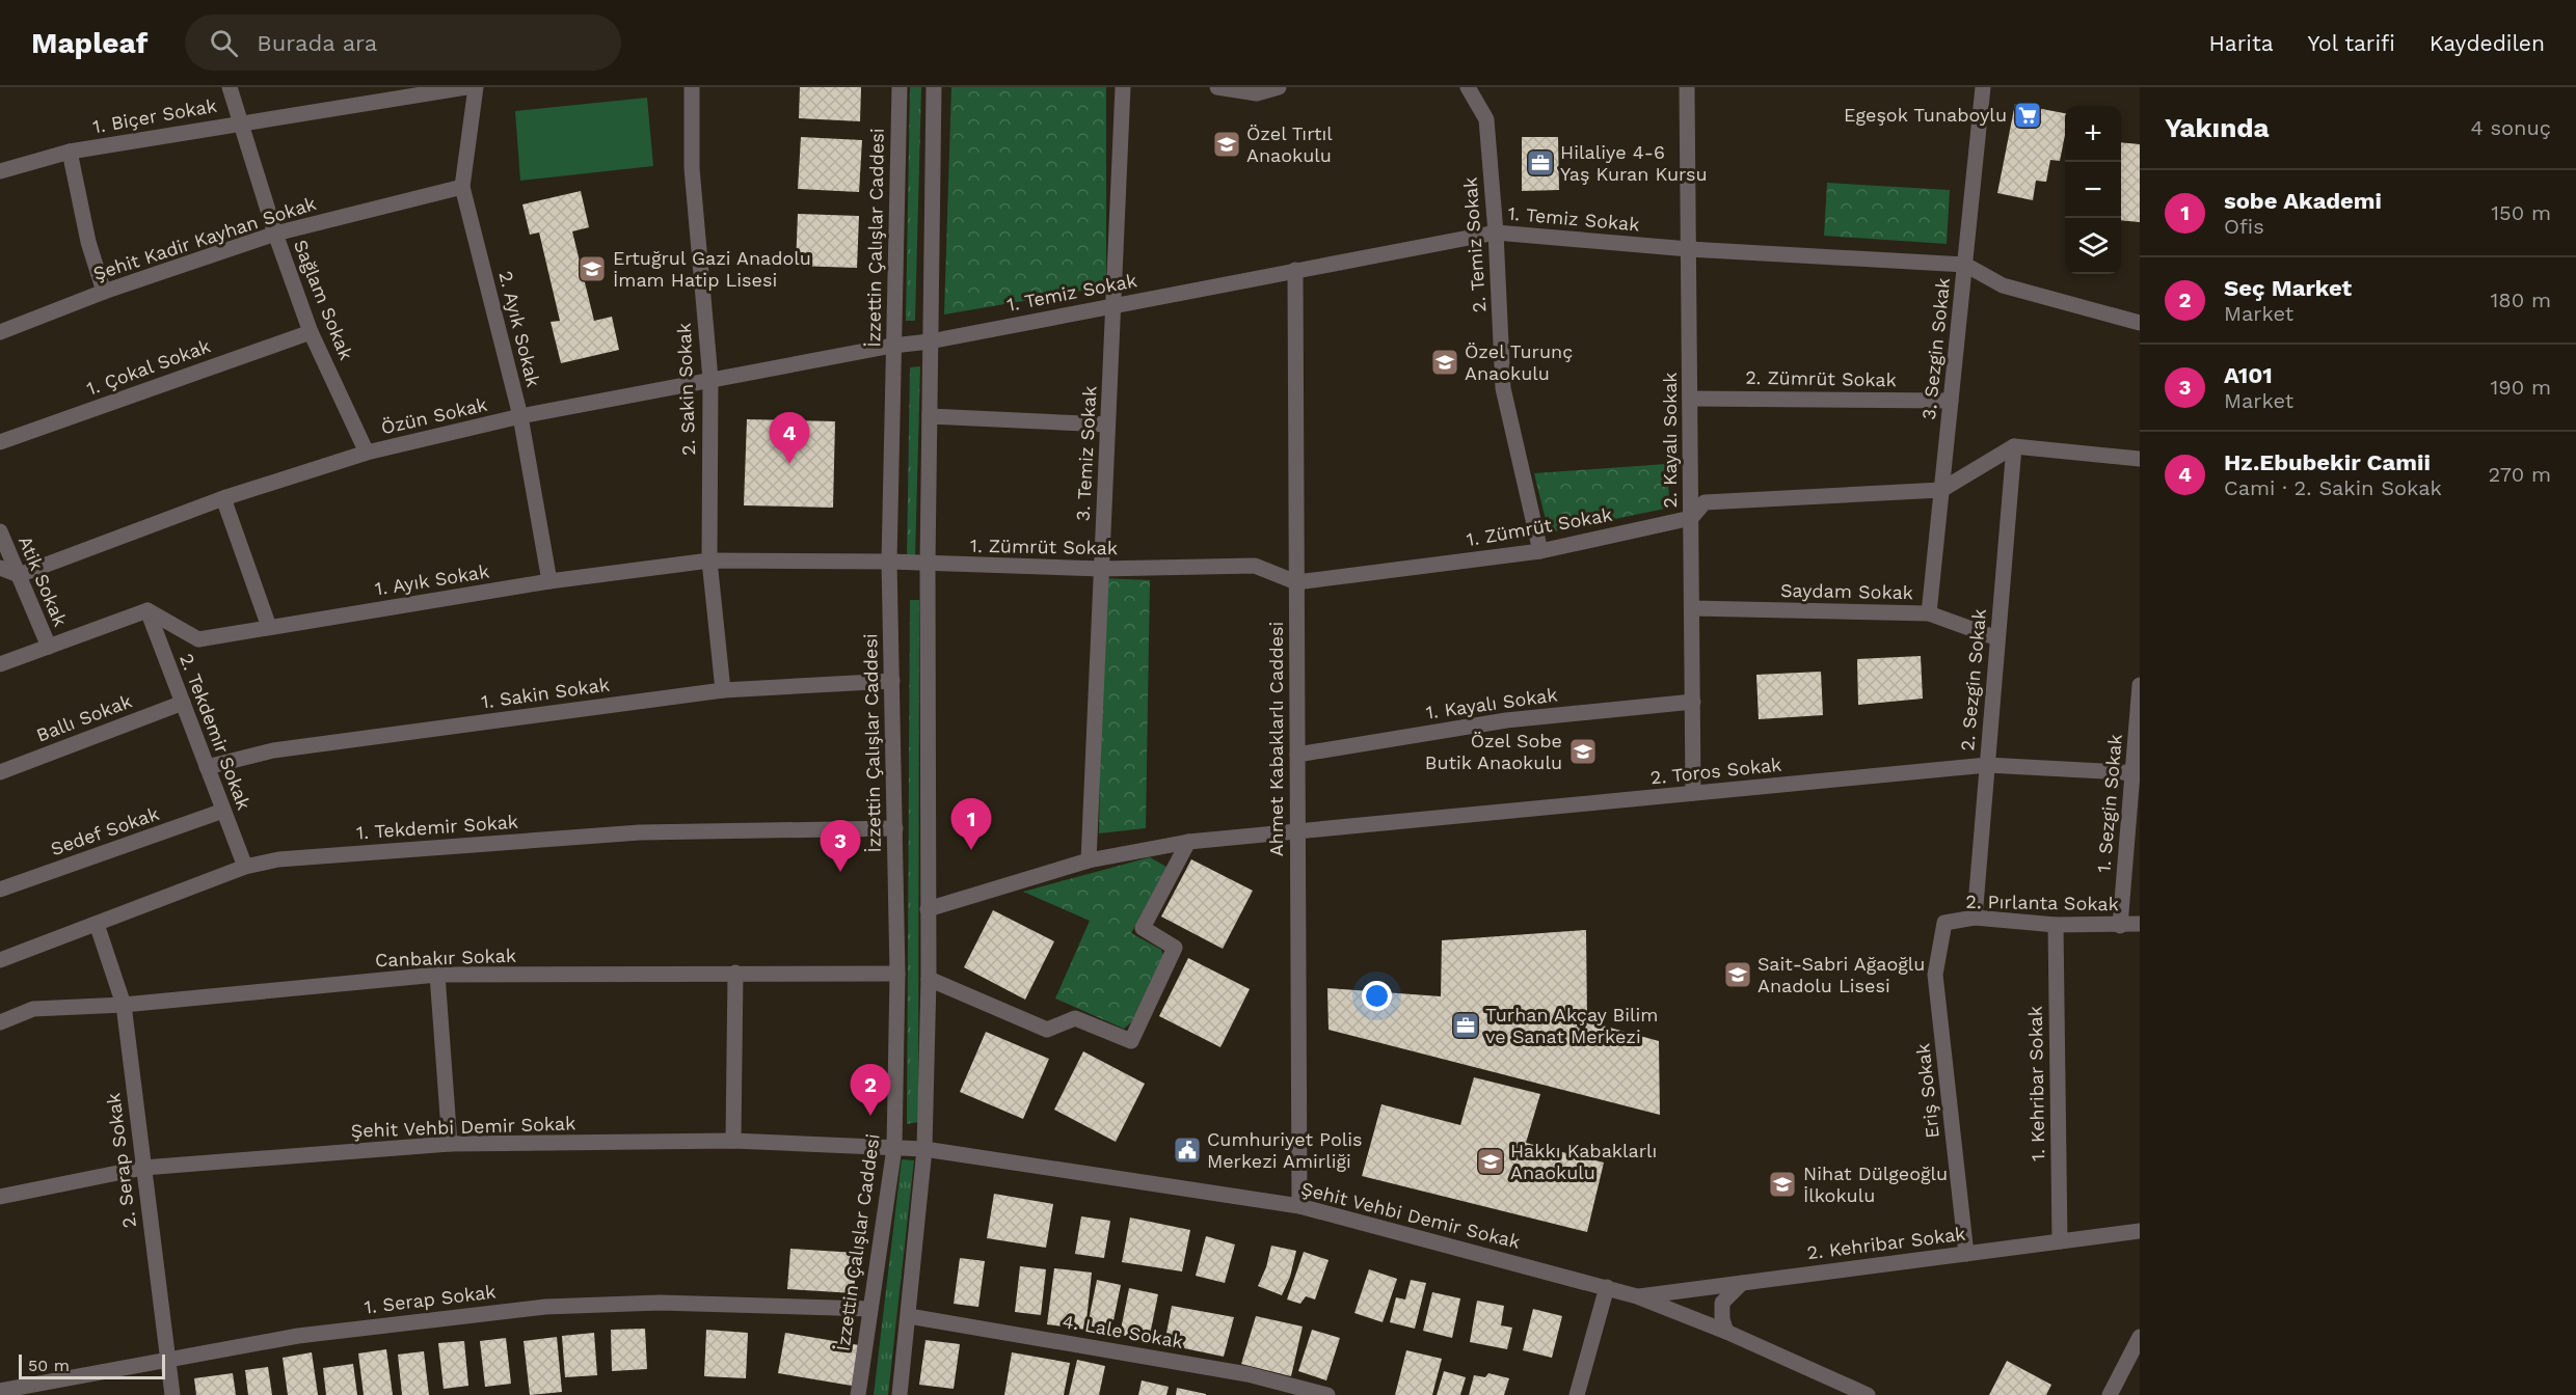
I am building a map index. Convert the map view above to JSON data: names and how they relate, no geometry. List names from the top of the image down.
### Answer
{
  "streets": {
    "street": [
      "1. Biçer Sokak",
      "1. Temiz Sokak",
      "İzzettin Çalışlar Caddesi",
      "Şehit Kadir Kayhan Sokak",
      "2. Temiz Sokak",
      "Sağlam Sokak",
      "2. Ayık Sokak",
      "3. Sezgin Sokak",
      "1. Çokal Sokak",
      "2. Zümrüt Sokak",
      "2. Sakin Sokak",
      "Özün Sokak",
      "2. Kayalı Sokak",
      "3. Temiz Sokak",
      "1. Zümrüt Sokak",
      "1. Ayık Sokak",
      "Atik Sokak",
      "Saydam Sokak",
      "2. Sezgin Sokak",
      "1. Sakin Sokak",
      "1. Kayalı Sokak",
      "Ballı Sokak",
      "2. Tekdemir Sokak",
      "Ahmet Kabaklarlı Caddesi",
      "2. Toros Sokak",
      "1. Sezgin Sokak",
      "1. Tekdemir Sokak",
      "Sedef Sokak",
      "2. Pırlanta Sokak",
      "Canbakır Sokak",
      "1. Kehribar Sokak",
      "Eriş Sokak",
      "Şehit Vehbi Demir Sokak",
      "2. Serap Sokak",
      "2. Kehribar Sokak",
      "1. Serap Sokak",
      "4. Lale Sokak"
    ]
  },
  "crossings": [
    ["1. Biçer Sokak", "Sağlam Sokak"],
    ["1. Temiz Sokak", "İzzettin Çalışlar Caddesi"],
    ["1. Temiz Sokak", "2. Temiz Sokak"],
    ["1. Temiz Sokak", "3. Sezgin Sokak"],
    ["1. Temiz Sokak", "Özün Sokak"],
    ["1. Temiz Sokak", "2. Kayalı Sokak"],
    ["1. Temiz Sokak", "3. Temiz Sokak"],
    ["1. Temiz Sokak", "Ahmet Kabaklarlı Caddesi"],
    ["İzzettin Çalışlar Caddesi", "Özün Sokak"],
    ["İzzettin Çalışlar Caddesi", "1. Zümrüt Sokak"],
    ["İzzettin Çalışlar Caddesi", "1. Ayık Sokak"],
    ["İzzettin Çalışlar Caddesi", "1. Sakin Sokak"],
    ["İzzettin Çalışlar Caddesi", "1. Tekdemir Sokak"],
    ["İzzettin Çalışlar Caddesi", "Canbakır Sokak"],
    ["İzzettin Çalışlar Caddesi", "Şehit Vehbi Demir Sokak"],
    ["İzzettin Çalışlar Caddesi", "1. Serap Sokak"],
    ["Şehit Kadir Kayhan Sokak", "Sağlam Sokak"],
    ["Şehit Kadir Kayhan Sokak", "2. Ayık Sokak"],
    ["2. Temiz Sokak", "1. Zümrüt Sokak"],
    ["Sağlam Sokak", "1. Çokal Sokak"],
    ["Sağlam Sokak", "Özün Sokak"],
    ["2. Ayık Sokak", "Özün Sokak"],
    ["2. Ayık Sokak", "1. Ayık Sokak"],
    ["3. Sezgin Sokak", "2. Zümrüt Sokak"],
    ["3. Sezgin Sokak", "1. Zümrüt Sokak"],
    ["3. Sezgin Sokak", "Saydam Sokak"],
    ["2. Zümrüt Sokak", "2. Kayalı Sokak"],
    ["2. Sakin Sokak", "Özün Sokak"],
    ["2. Sakin Sokak", "1. Ayık Sokak"],
    ["2. Sakin Sokak", "1. Sakin Sokak"],
    ["Özün Sokak", "Atik Sokak"],
    ["2. Kayalı Sokak", "1. Zümrüt Sokak"],
    ["2. Kayalı Sokak", "Saydam Sokak"],
    ["2. Kayalı Sokak", "1. Kayalı Sokak"],
    ["2. Kayalı Sokak", "2. Toros Sokak"],
    ["3. Temiz Sokak", "1. Zümrüt Sokak"],
    ["3. Temiz Sokak", "2. Toros Sokak"],
    ["1. Zümrüt Sokak", "1. Ayık Sokak"],
    ["1. Zümrüt Sokak", "2. Sezgin Sokak"],
    ["1. Zümrüt Sokak", "Ahmet Kabaklarlı Caddesi"],
    ["1. Ayık Sokak", "2. Tekdemir Sokak"],
    ["Saydam Sokak", "2. Sezgin Sokak"],
    ["2. Sezgin Sokak", "2. Toros Sokak"],
    ["2. Sezgin Sokak", "2. Pırlanta Sokak"],
    ["1. Sakin Sokak", "2. Tekdemir Sokak"],
    ["1. Kayalı Sokak", "Ahmet Kabaklarlı Caddesi"],
    ["Ballı Sokak", "2. Tekdemir Sokak"],
    ["2. Tekdemir Sokak", "1. Tekdemir Sokak"],
    ["2. Tekdemir Sokak", "Sedef Sokak"],
    ["Ahmet Kabaklarlı Caddesi", "2. Toros Sokak"],
    ["Ahmet Kabaklarlı Caddesi", "Şehit Vehbi Demir Sokak"],
    ["2. Toros Sokak", "1. Sezgin Sokak"],
    ["1. Sezgin Sokak", "2. Pırlanta Sokak"],
    ["1. Tekdemir Sokak", "2. Serap Sokak"],
    ["2. Pırlanta Sokak", "1. Kehribar Sokak"],
    ["2. Pırlanta Sokak", "Eriş Sokak"],
    ["Canbakır Sokak", "2. Serap Sokak"],
    ["1. Kehribar Sokak", "2. Kehribar Sokak"],
    ["Eriş Sokak", "2. Kehribar Sokak"],
    ["Şehit Vehbi Demir Sokak", "2. Serap Sokak"],
    ["Şehit Vehbi Demir Sokak", "2. Kehribar Sokak"],
    ["2. Serap Sokak", "1. Serap Sokak"]
  ],
  "places": {
    "supermarket": ["Egeşok Tunaboylu"],
    "school or university": [
      "Özel Tırtıl Anaokulu",
      "Ertuğrul Gazi Anadolu İmam Hatip Lisesi",
      "Özel Turunç Anaokulu",
      "Özel Sobe Butik Anaokulu",
      "Sait-Sabri Ağaoğlu Anadolu Lisesi",
      "Hakkı Kabaklarlı Anaokulu",
      "Nihat Dülgeoğlu İlkokulu"
    ],
    "office": ["Hilaliye 4-6 Yaş Kuran Kursu", "Turhan Akçay Bilim ve Sanat Merkezi"],
    "public building": ["Cumhuriyet Polis Merkezi Amirliği"]
  },
  "scale_bar": "50 m",
  "page": {
    "header": "Mapleaf",
    "search": "Burada ara",
    "nav": ["Harita", "Yol tarifi", "Kaydedilen"],
    "heading": ["Yakında", "4 sonuç"],
    "map_buttons": ["+", "−"],
    "list": [
      {
        "mark": "1",
        "name": "sobe Akademi",
        "note": "Ofis",
        "value": "150 m"
      },
      {
        "mark": "2",
        "name": "Seç Market",
        "note": "Market",
        "value": "180 m"
      },
      {
        "mark": "3",
        "name": "A101",
        "note": "Market",
        "value": "190 m"
      },
      {
        "mark": "4",
        "name": "Hz.Ebubekir Camii",
        "note": "Cami · 2. Sakin Sokak",
        "value": "270 m"
      }
    ],
    "pins": [
      "4",
      "1",
      "3",
      "2"
    ],
    "scale": "50 m"
  }
}
